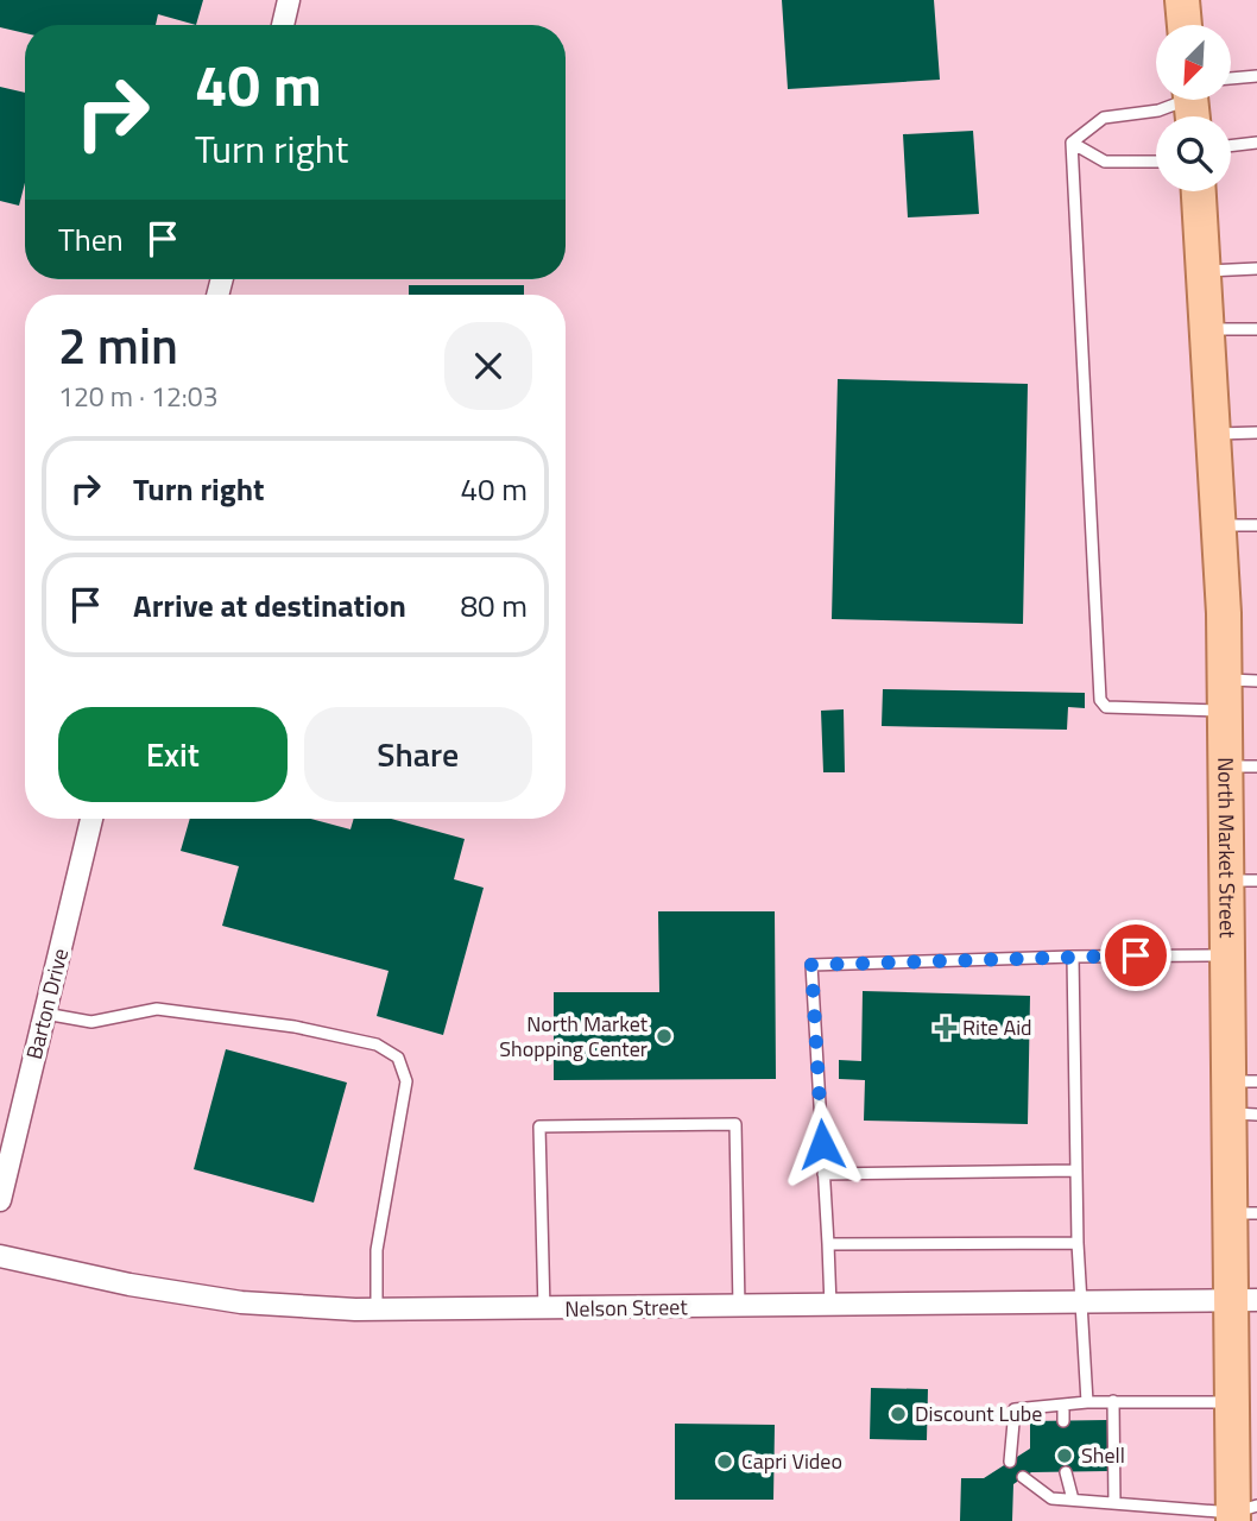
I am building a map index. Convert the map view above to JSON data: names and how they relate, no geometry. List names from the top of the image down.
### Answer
{
  "streets": {
    "main road": ["North Market Street"],
    "street": ["Barton Drive", "Nelson Street"]
  },
  "crossings": [
    ["North Market Street", "Nelson Street"]
  ],
  "places": {
    "health": ["Rite Aid"],
    "other": [
      "North Market Shopping Center",
      "Discount Lube",
      "Shell",
      "Capri Video"
    ]
  },
  "north": "bottom left",
  "page": {
    "turn": ["40 m", "Turn right"],
    "then": "Then",
    "heading": ["2 min", "120 m · 12:03"],
    "list": [
      {
        "name": "Turn right",
        "value": "40 m"
      },
      {
        "name": "Arrive at destination",
        "value": "80 m"
      }
    ],
    "buttons": ["Exit", "Share"]
  }
}
